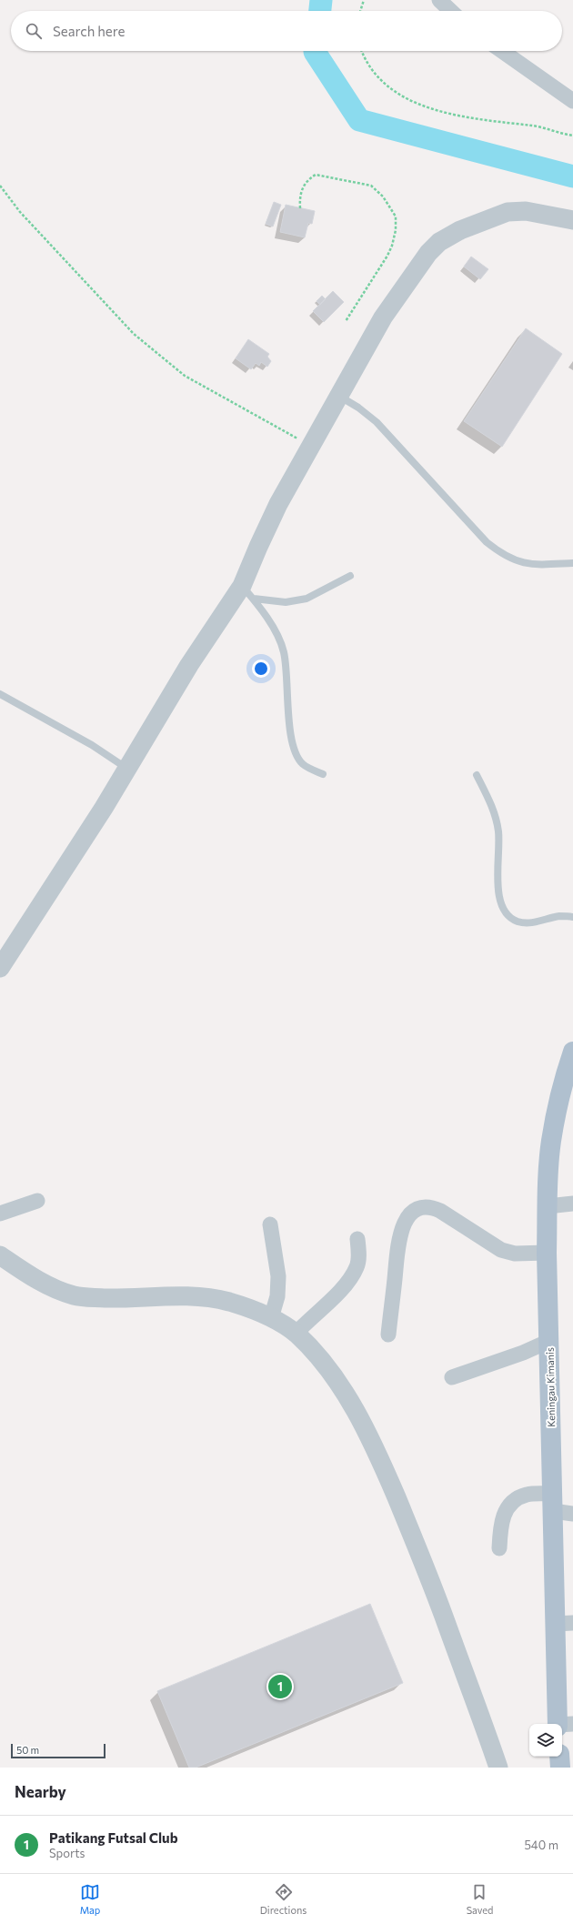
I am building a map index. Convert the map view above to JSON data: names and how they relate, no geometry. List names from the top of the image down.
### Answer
{
  "streets": {
    "main road": ["Keningau Kimanis"]
  },
  "scale_bar": "50 m",
  "page": {
    "search": "Search here",
    "pins": "1",
    "scale": "50 m",
    "heading": "Nearby",
    "list": [
      {
        "mark": "1",
        "name": "Patikang Futsal Club",
        "note": "Sports",
        "value": "540 m"
      }
    ],
    "nav": ["Map", "Directions", "Saved"]
  }
}
